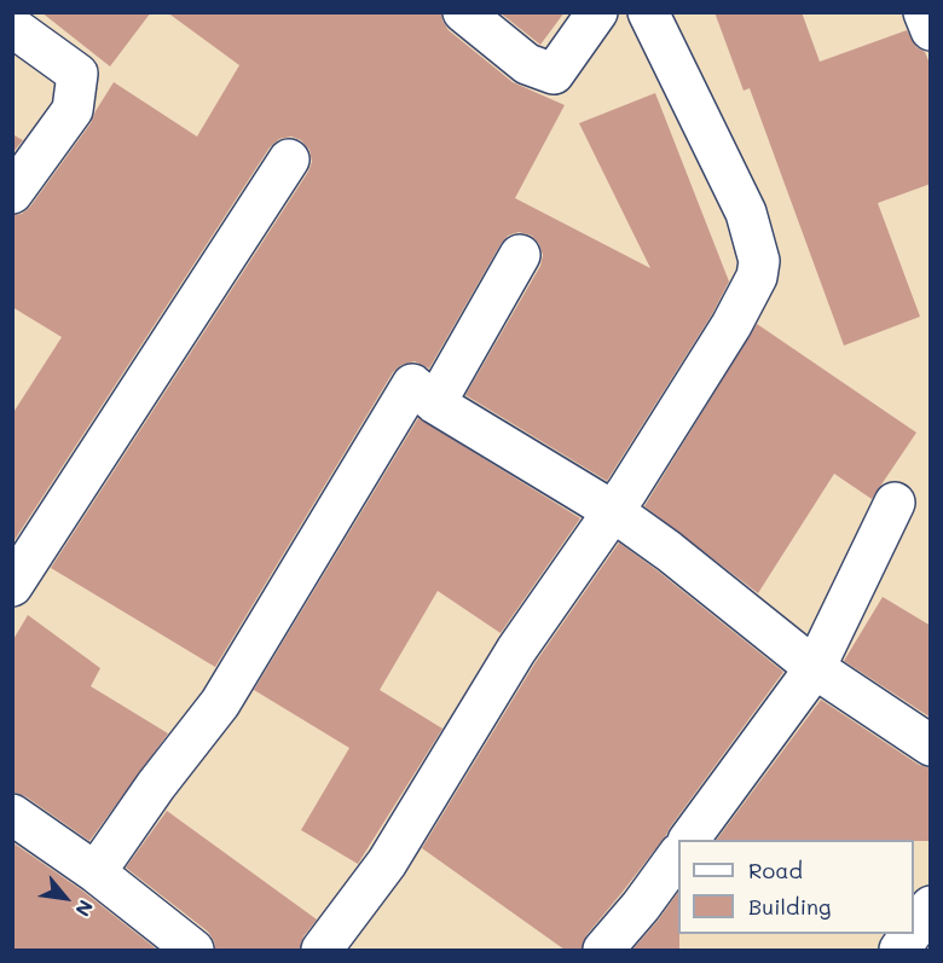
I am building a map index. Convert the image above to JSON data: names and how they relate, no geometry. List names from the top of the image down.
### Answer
{
  "legend": ["Road", "Building"],
  "north": "bottom right"
}
